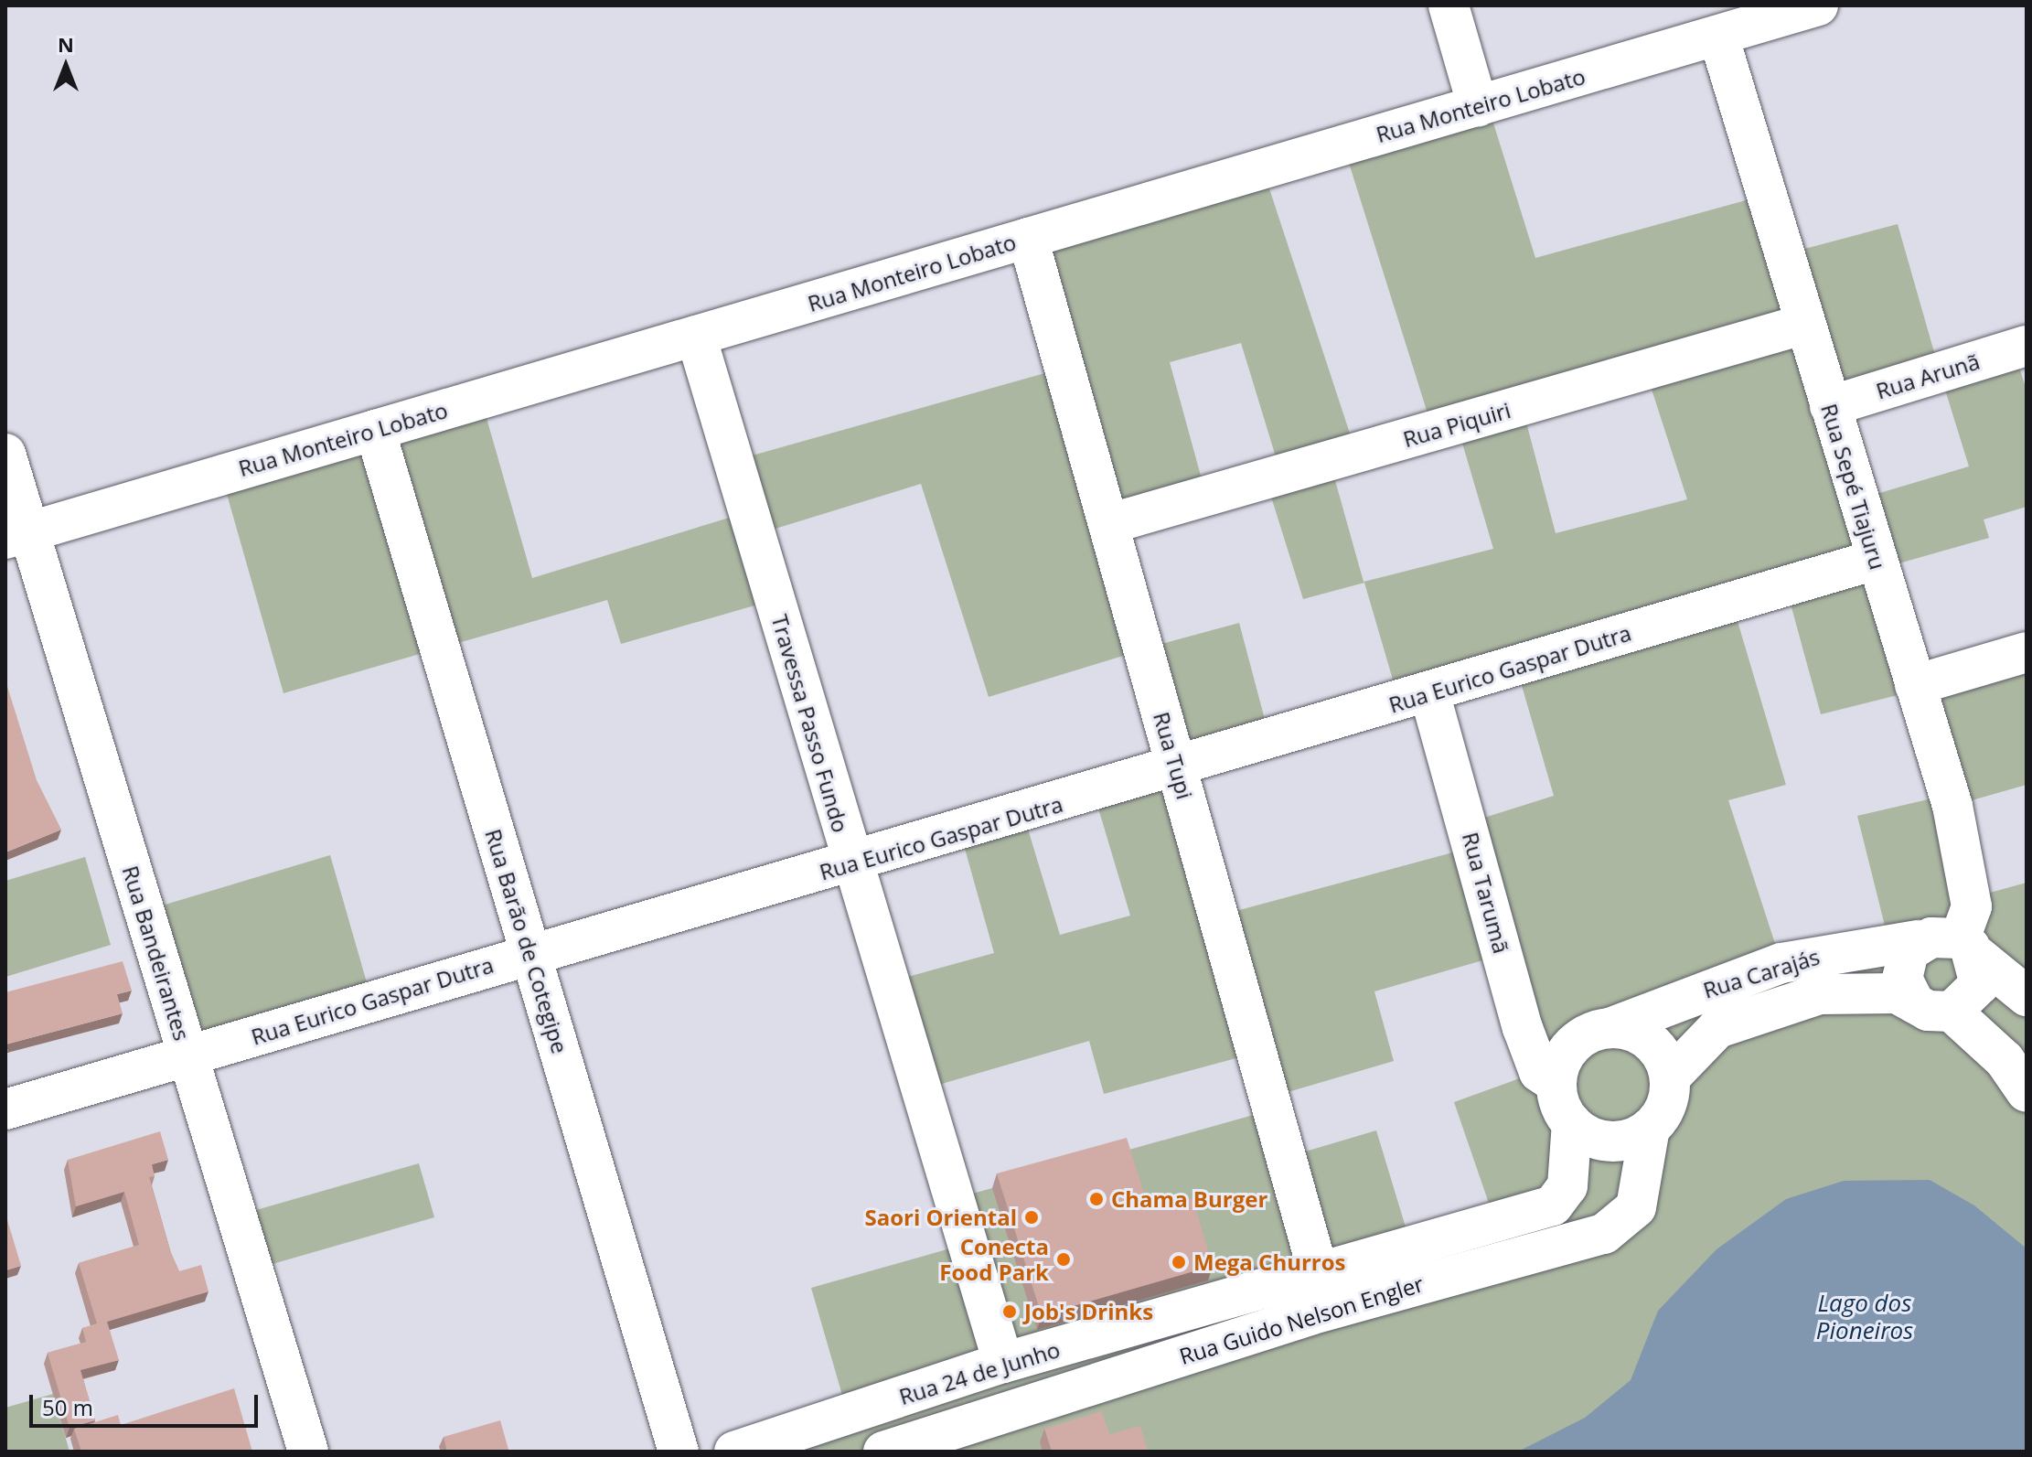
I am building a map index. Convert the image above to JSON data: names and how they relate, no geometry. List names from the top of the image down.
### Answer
{
  "streets": {
    "street": [
      "Rua Monteiro Lobato",
      "Rua Arunã",
      "Rua Piquiri",
      "Rua Sepé Tiajuru",
      "Rua Eurico Gaspar Dutra",
      "Travessa Passo Fundo",
      "Rua Tupi",
      "Rua Tarumã",
      "Rua Barão de Cotegipe",
      "Rua Bandeirantes",
      "Rua Carajás",
      "Rua Guido Nelson Engler",
      "Rua 24 de Junho"
    ]
  },
  "crossings": [
    ["Rua Monteiro Lobato", "Rua Sepé Tiajuru"],
    ["Rua Monteiro Lobato", "Travessa Passo Fundo"],
    ["Rua Monteiro Lobato", "Rua Tupi"],
    ["Rua Monteiro Lobato", "Rua Barão de Cotegipe"],
    ["Rua Monteiro Lobato", "Rua Bandeirantes"],
    ["Rua Arunã", "Rua Sepé Tiajuru"],
    ["Rua Piquiri", "Rua Sepé Tiajuru"],
    ["Rua Piquiri", "Rua Tupi"],
    ["Rua Sepé Tiajuru", "Rua Eurico Gaspar Dutra"],
    ["Rua Sepé Tiajuru", "Rua Carajás"],
    ["Rua Eurico Gaspar Dutra", "Travessa Passo Fundo"],
    ["Rua Eurico Gaspar Dutra", "Rua Tupi"],
    ["Rua Eurico Gaspar Dutra", "Rua Tarumã"],
    ["Rua Eurico Gaspar Dutra", "Rua Barão de Cotegipe"],
    ["Rua Eurico Gaspar Dutra", "Rua Bandeirantes"],
    ["Travessa Passo Fundo", "Rua 24 de Junho"],
    ["Rua Tupi", "Rua 24 de Junho"],
    ["Rua Tarumã", "Rua Carajás"],
    ["Rua Tarumã", "Rua Guido Nelson Engler"],
    ["Rua Tarumã", "Rua 24 de Junho"],
    ["Rua Carajás", "Rua Guido Nelson Engler"],
    ["Rua Carajás", "Rua 24 de Junho"],
    ["Rua Guido Nelson Engler", "Rua 24 de Junho"]
  ],
  "water": ["Lago dos Pioneiros"],
  "places": [
    "Chama Burger",
    "Saori Oriental",
    "Conecta Food Park",
    "Mega Churros",
    "Job's Drinks"
  ],
  "scale_bar": "50 m",
  "north": "top"
}
